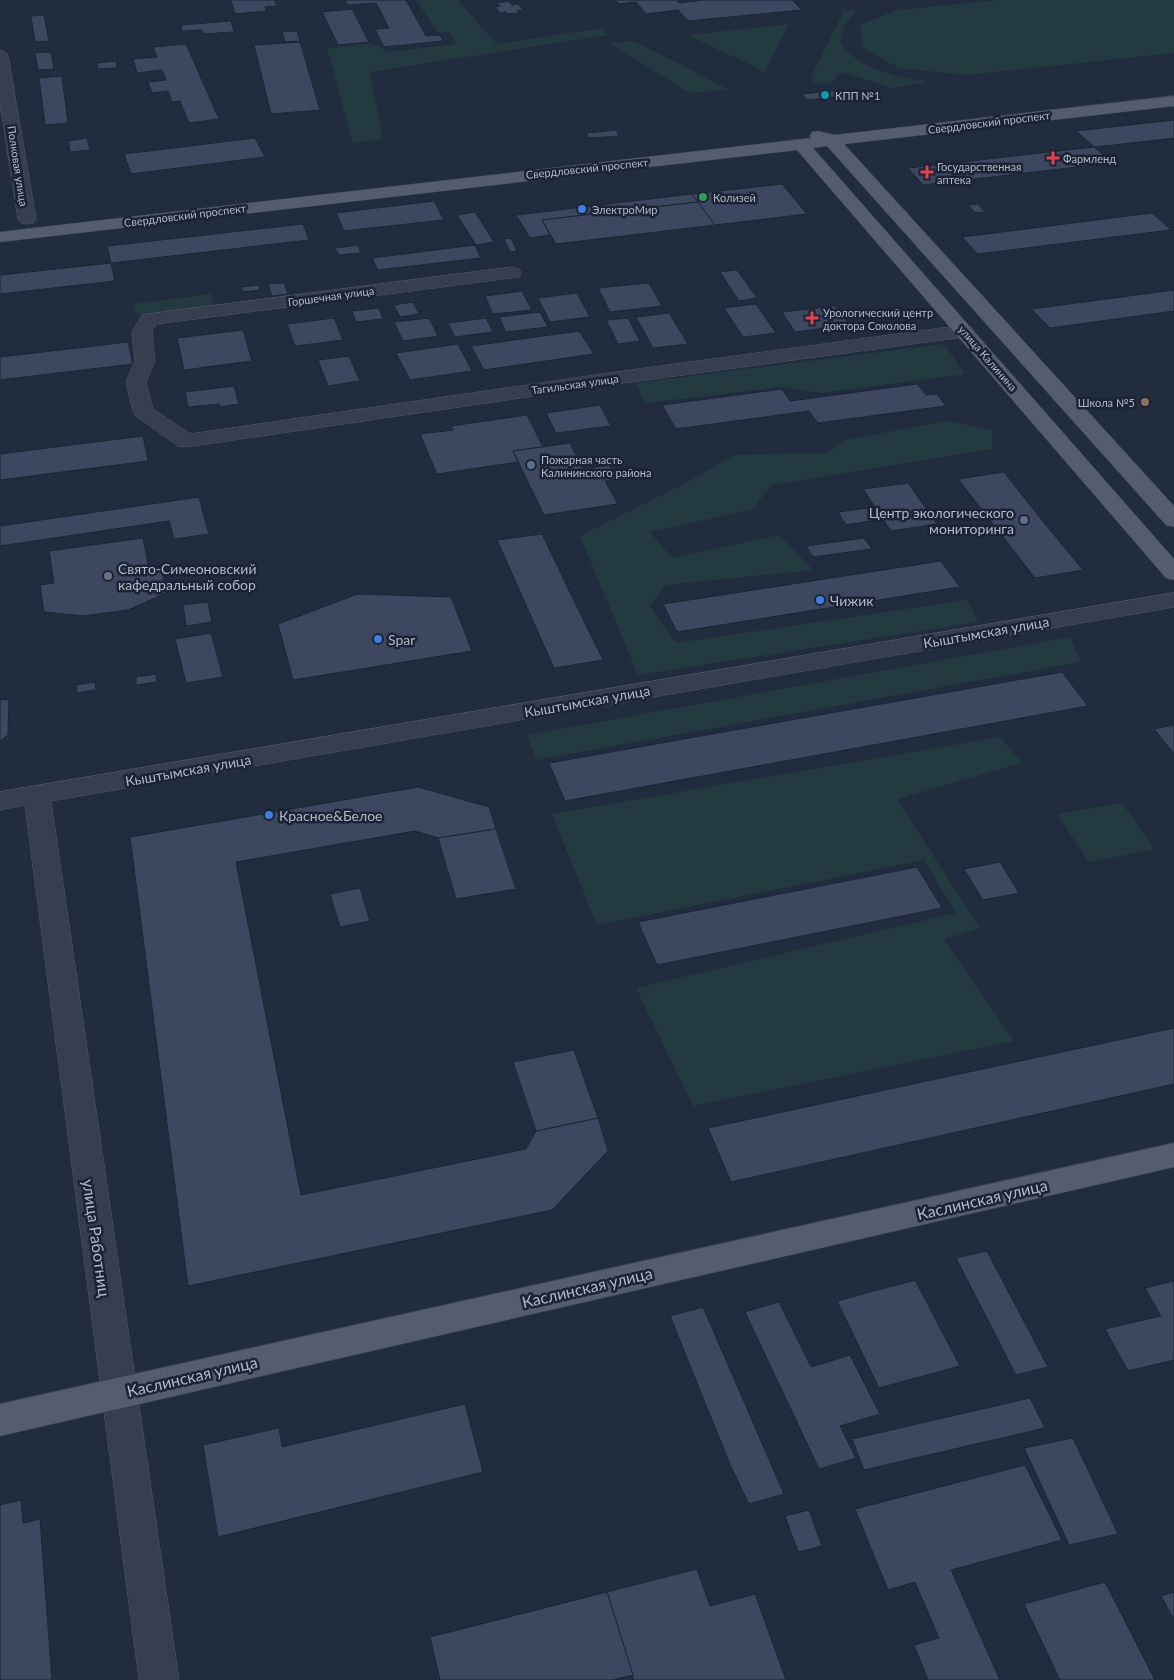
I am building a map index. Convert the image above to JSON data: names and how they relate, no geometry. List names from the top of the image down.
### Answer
{
  "streets": {
    "main road": ["Свердловский проспект", "улица Калинина", "Каслинская улица"],
    "street": [
      "Полковая улица",
      "Горшечная улица",
      "Тагильская улица",
      "Кыштымская улица",
      "улица Работниц"
    ]
  },
  "crossings": [
    ["Свердловский проспект", "Полковая улица"],
    ["Свердловский проспект", "улица Калинина"],
    ["Горшечная улица", "Тагильская улица"],
    ["улица Калинина", "Тагильская улица"],
    ["Кыштымская улица", "улица Работниц"],
    ["Каслинская улица", "улица Работниц"]
  ],
  "places": {
    "other": [
      "КПП №1",
      "Колизей",
      "ЭлектроМир",
      "Школа №5",
      "Пожарная часть Калининского района",
      "Центр экологического мониторинга",
      "Свято-Симеоновский кафедральный собор",
      "Чижик",
      "Spar",
      "Красное&Белое"
    ],
    "health": ["Фармленд", "Государственная аптека", "Урологический центр доктора Соколова"]
  }
}
